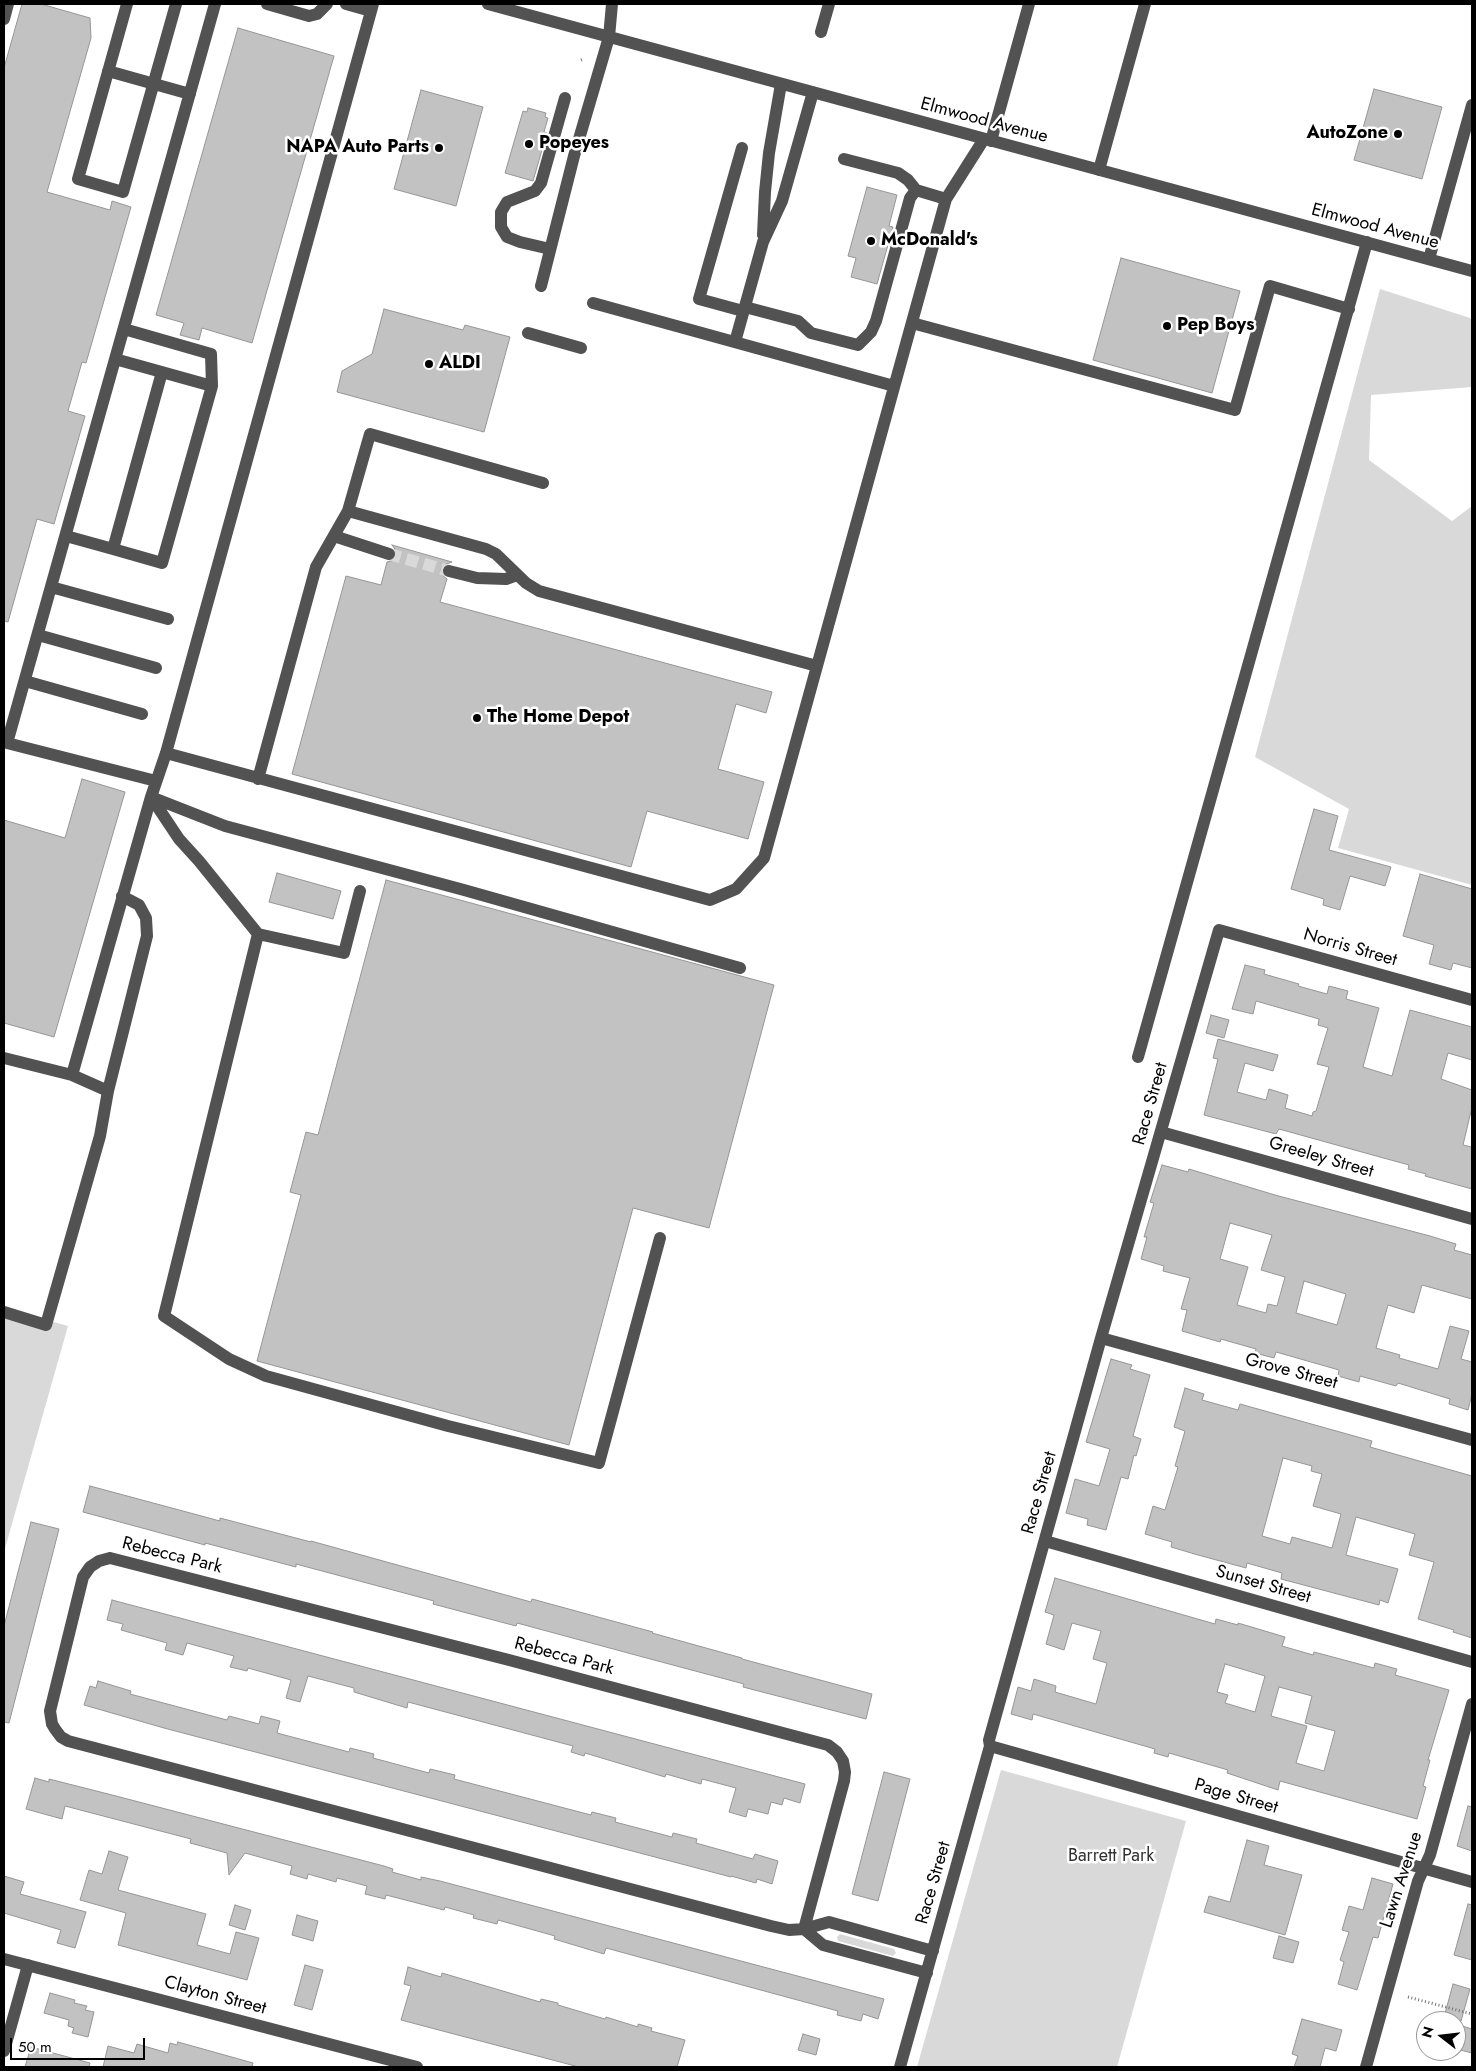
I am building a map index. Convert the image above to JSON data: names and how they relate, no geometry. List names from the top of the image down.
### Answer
{
  "streets": {
    "street": [
      "Elmwood Avenue",
      "Norris Street",
      "Race Street",
      "Greeley Street",
      "Grove Street",
      "Rebecca Park",
      "Sunset Street",
      "Page Street",
      "Lawn Avenue",
      "Clayton Street"
    ]
  },
  "crossings": [
    ["Norris Street", "Race Street"],
    ["Race Street", "Greeley Street"],
    ["Race Street", "Grove Street"],
    ["Race Street", "Rebecca Park"],
    ["Race Street", "Sunset Street"],
    ["Race Street", "Page Street"],
    ["Page Street", "Lawn Avenue"]
  ],
  "parks": ["Barrett Park"],
  "places": [
    "AutoZone",
    "Popeyes",
    "NAPA Auto Parts",
    "McDonald's",
    "Pep Boys",
    "ALDI",
    "The Home Depot"
  ],
  "scale_bar": "50 m",
  "north": "left"
}
